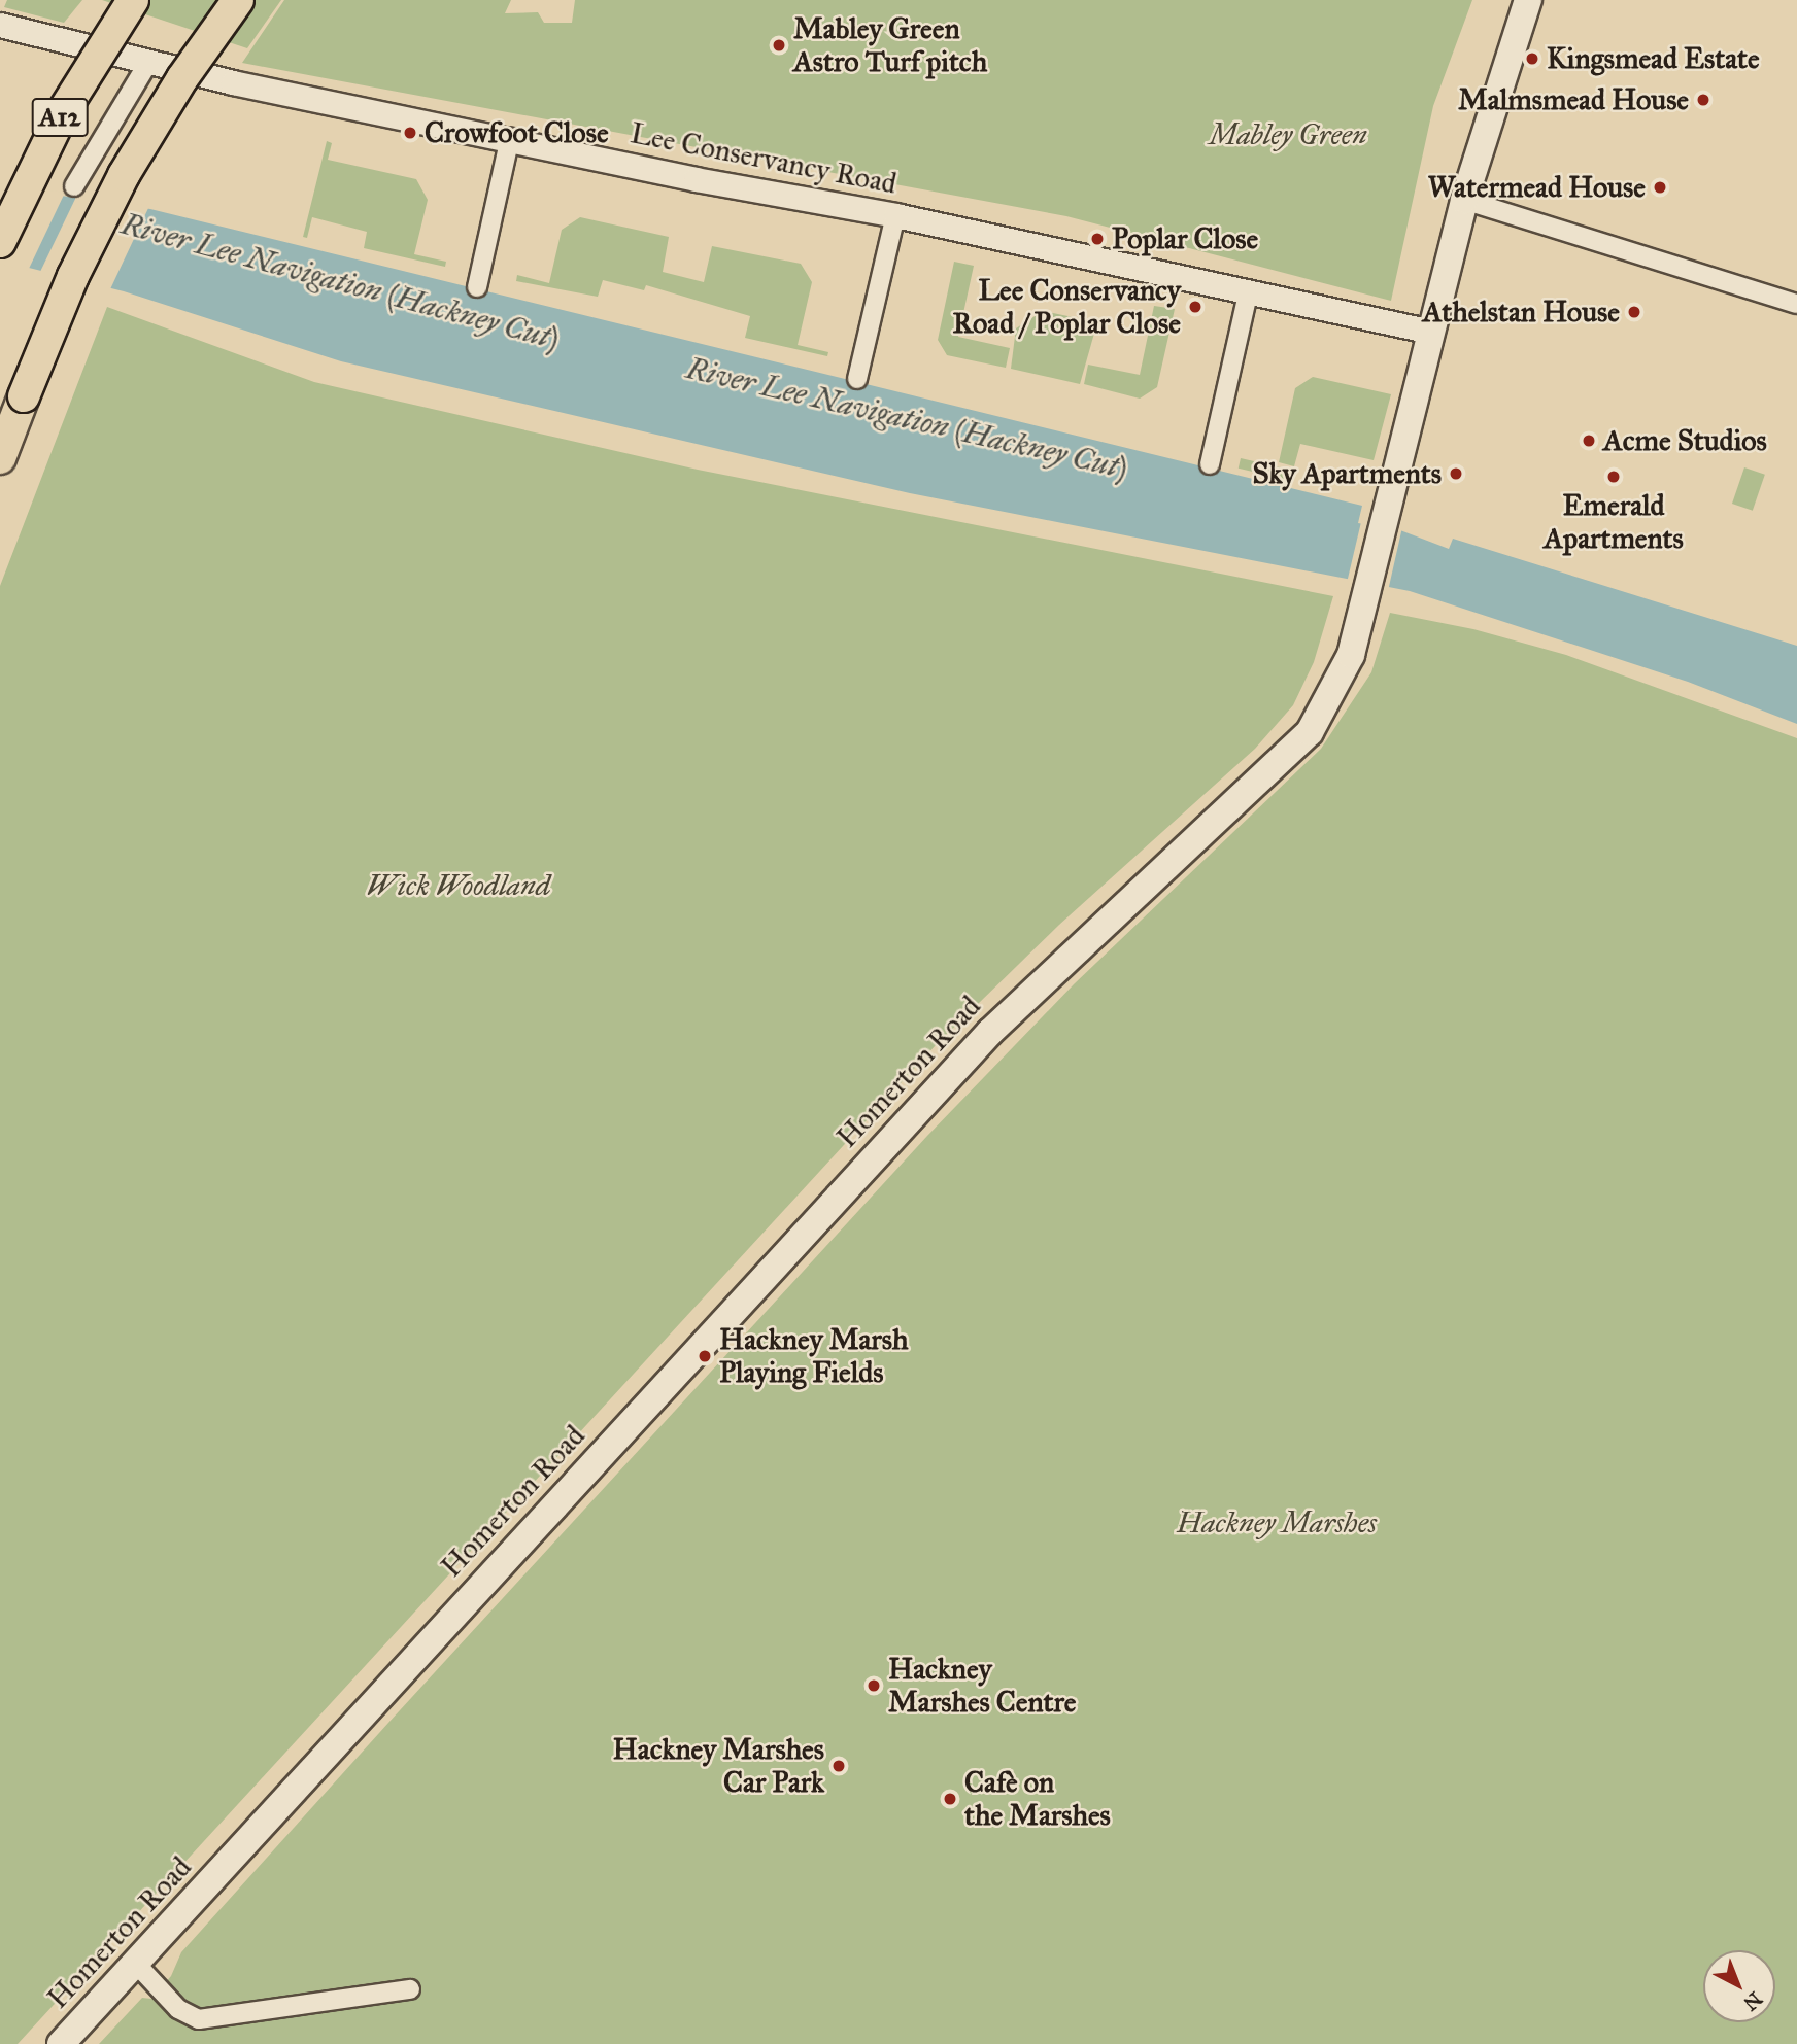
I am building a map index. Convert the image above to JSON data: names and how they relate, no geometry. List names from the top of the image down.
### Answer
{
  "streets": {
    "highway": ["A12"],
    "main road": ["Homerton Road"],
    "street": ["Lee Conservancy Road"]
  },
  "crossings": [
    ["Lee Conservancy Road", "Homerton Road"]
  ],
  "water": ["River Lee Navigation (Hackney Cut)"],
  "parks": ["Mabley Green", "Wick Woodland", "Hackney Marshes"],
  "places": [
    "Mabley Green Astro Turf pitch",
    "Kingsmead Estate",
    "Malmsmead House",
    "Crowfoot Close",
    "Watermead House",
    "Poplar Close",
    "Lee Conservancy Road / Poplar Close",
    "Athelstan House",
    "Acme Studios",
    "Sky Apartments",
    "Emerald Apartments",
    "Hackney Marsh Playing Fields",
    "Hackney Marshes Centre",
    "Hackney Marshes Car Park",
    "Cafè on the Marshes"
  ],
  "north": "bottom right"
}
